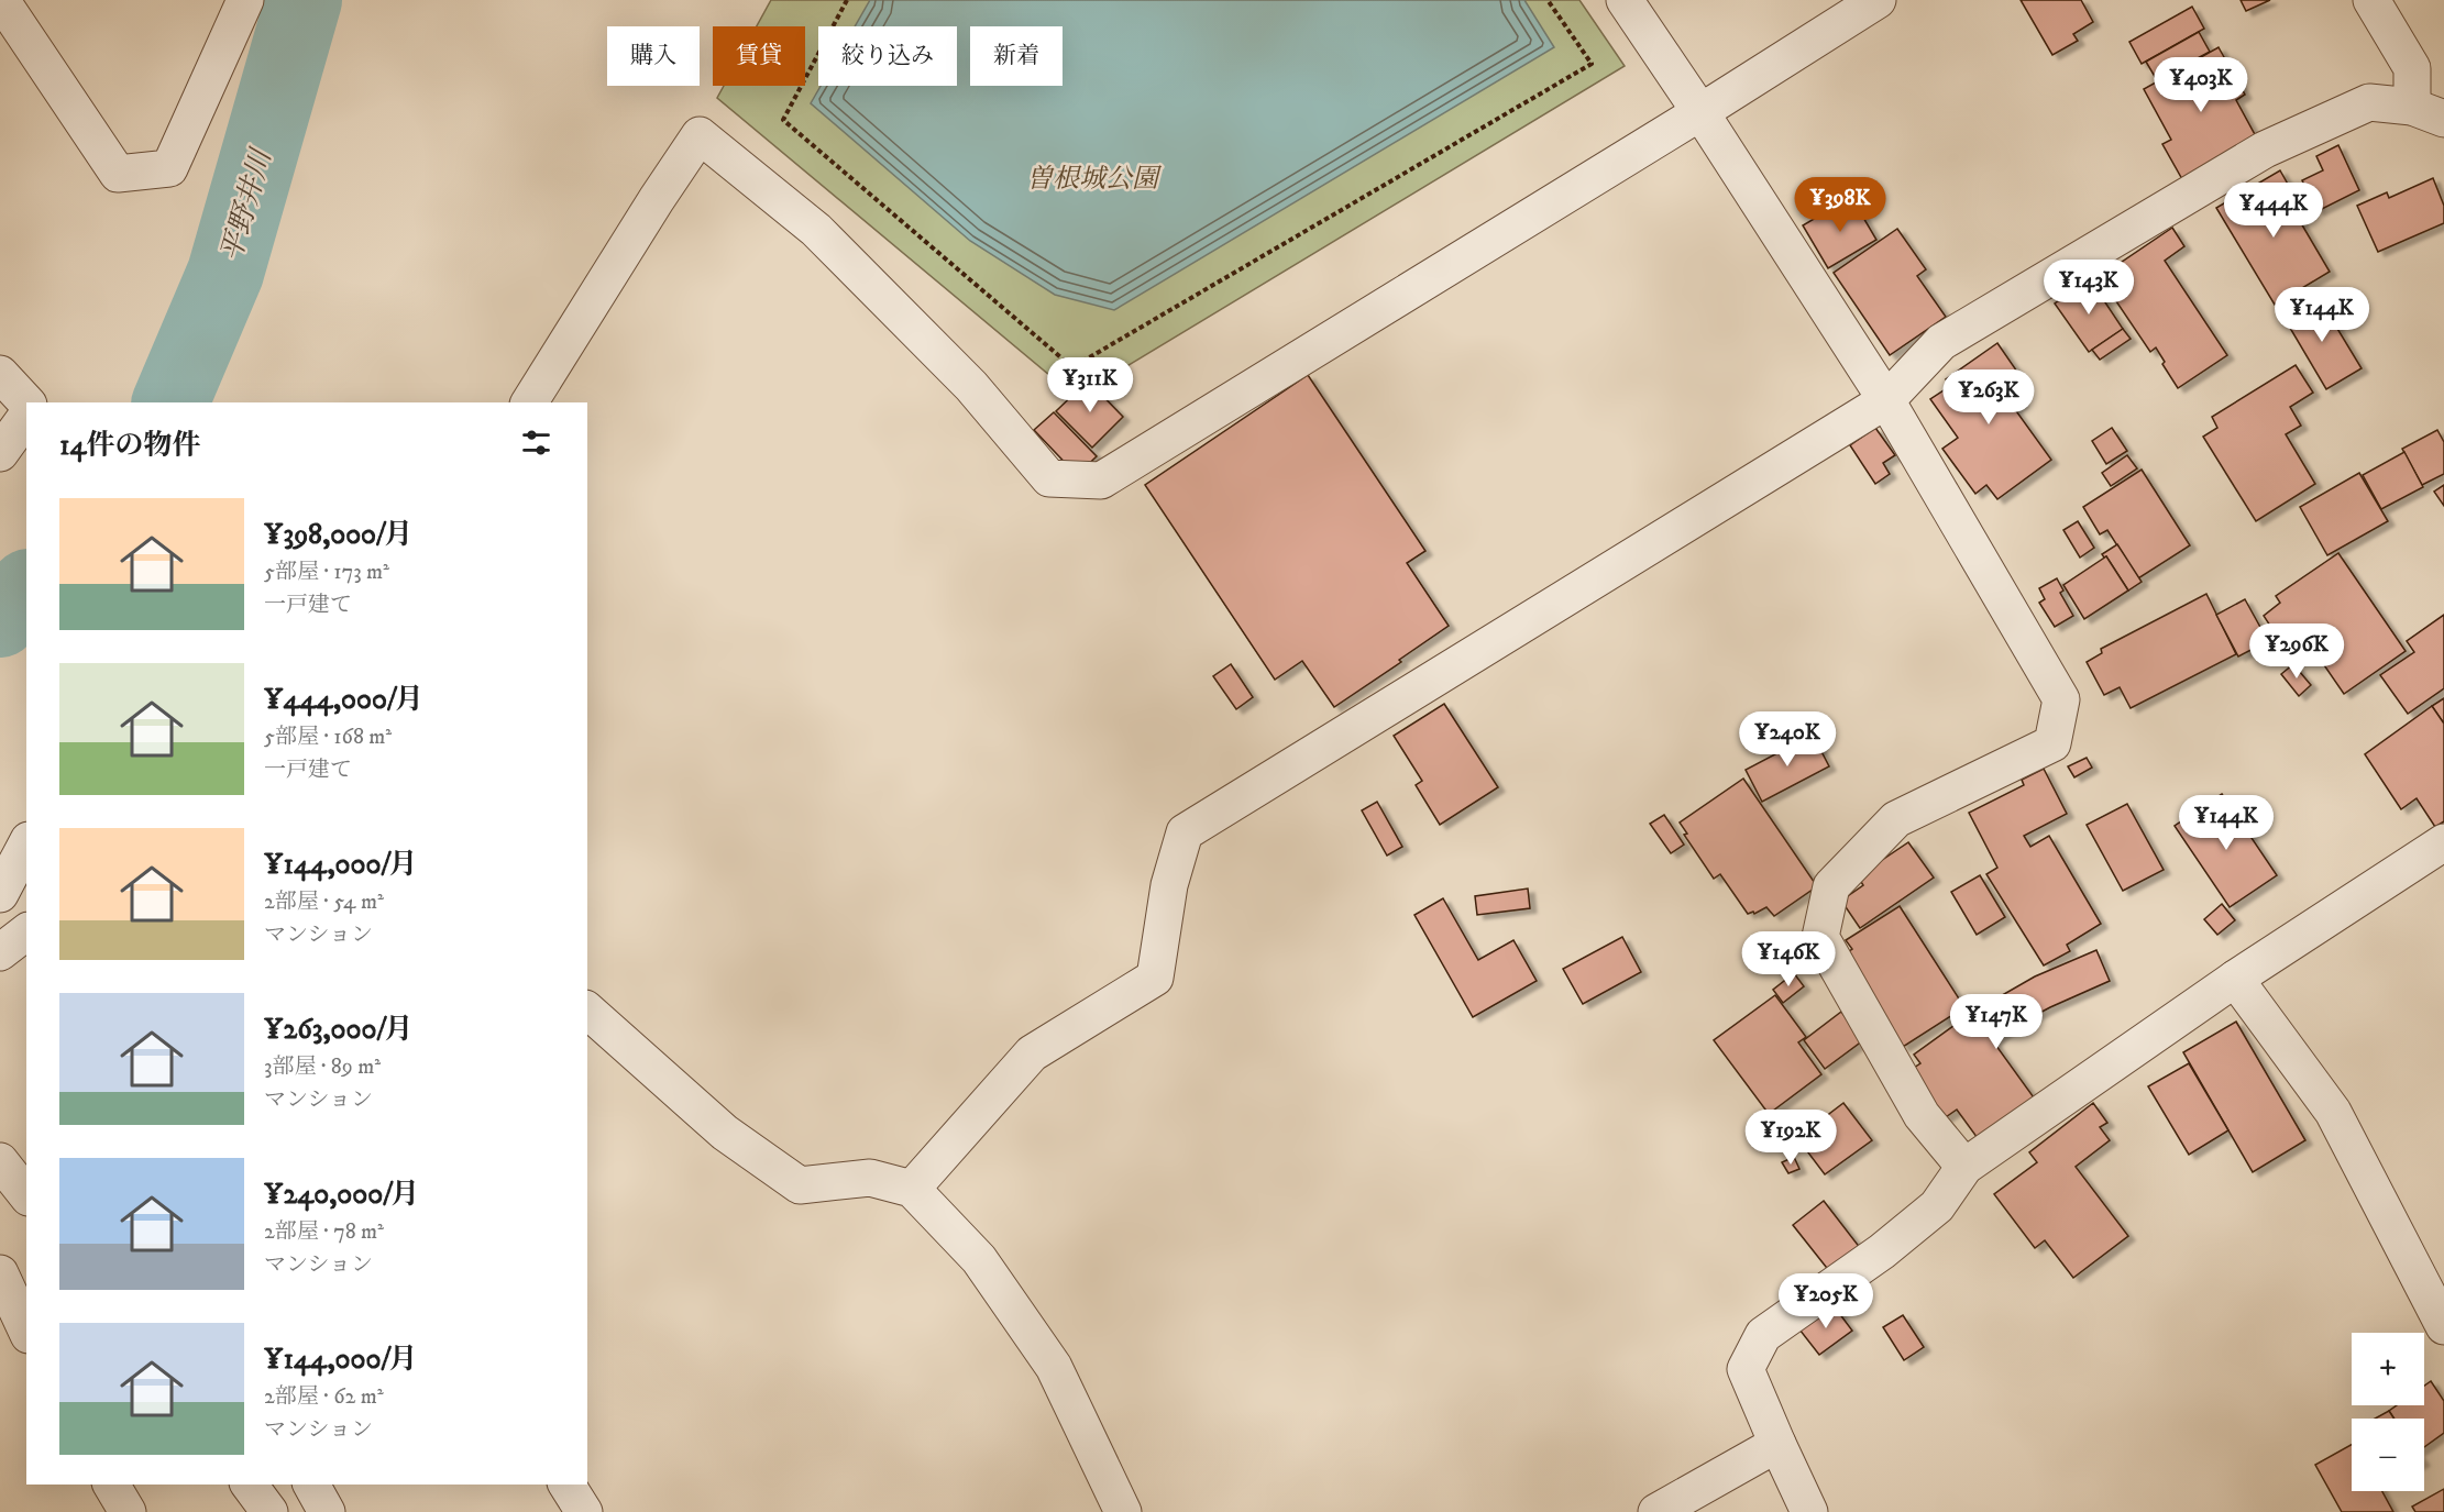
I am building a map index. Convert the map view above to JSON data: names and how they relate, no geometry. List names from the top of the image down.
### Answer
{
  "water": ["平野井川"],
  "parks": ["曽根城公園"],
  "page": {
    "chip": [
      "購入",
      "賃貸",
      "絞り込み",
      "新着"
    ],
    "price": [
      "¥403K",
      "¥398K",
      "¥444K",
      "¥143K",
      "¥144K",
      "¥311K",
      "¥263K",
      "¥296K",
      "¥240K",
      "¥144K",
      "¥146K",
      "¥147K",
      "¥192K",
      "¥205K"
    ],
    "heading": "14件の物件",
    "list": [
      {
        "name": "¥398,000/月",
        "note": "5部屋 · 173 m² · 一戸建て"
      },
      {
        "name": "¥444,000/月",
        "note": "5部屋 · 168 m² · 一戸建て"
      },
      {
        "name": "¥144,000/月",
        "note": "2部屋 · 54 m² · マンション"
      },
      {
        "name": "¥263,000/月",
        "note": "3部屋 · 89 m² · マンション"
      },
      {
        "name": "¥240,000/月",
        "note": "2部屋 · 78 m² · マンション"
      },
      {
        "name": "¥144,000/月",
        "note": "2部屋 · 62 m² · マンション"
      }
    ],
    "map_buttons": ["+", "−"]
  }
}
